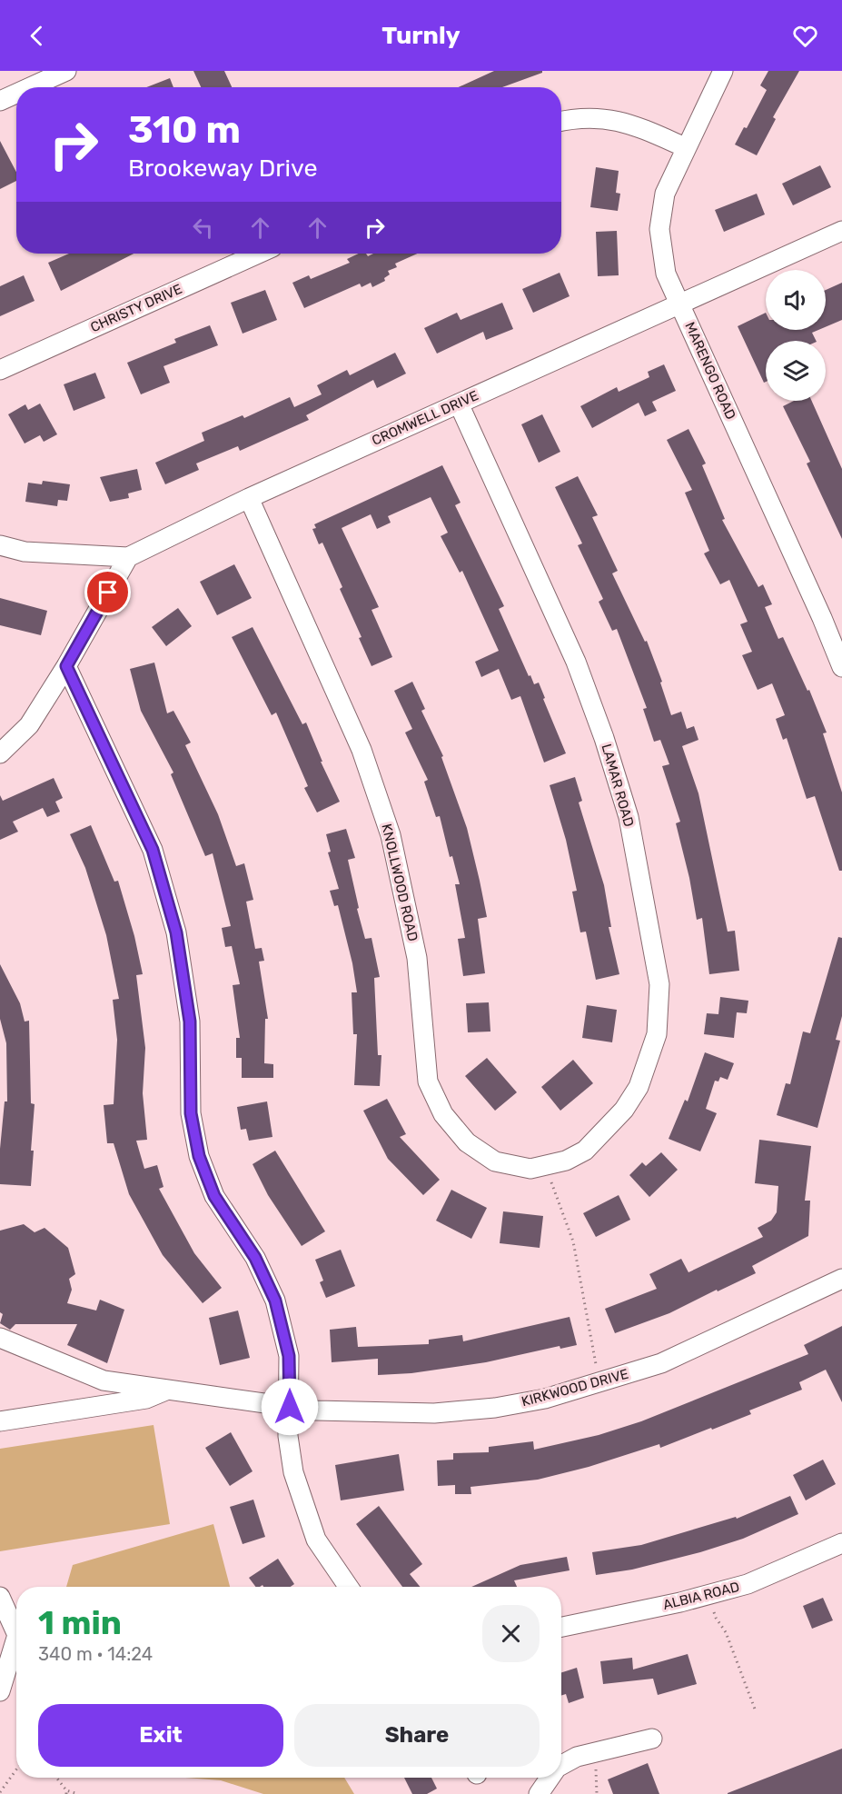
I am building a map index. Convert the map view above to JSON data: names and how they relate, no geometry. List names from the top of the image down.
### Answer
{
  "streets": {
    "street": [
      "CHRISTY DRIVE",
      "MARENGO ROAD",
      "CROMWELL DRIVE",
      "LAMAR ROAD",
      "KNOLLWOOD ROAD",
      "KIRKWOOD DRIVE",
      "ALBIA ROAD"
    ]
  },
  "crossings": [
    ["MARENGO ROAD", "CROMWELL DRIVE"],
    ["CROMWELL DRIVE", "LAMAR ROAD"],
    ["CROMWELL DRIVE", "KNOLLWOOD ROAD"],
    ["LAMAR ROAD", "KNOLLWOOD ROAD"]
  ],
  "page": {
    "header": "Turnly",
    "turn": ["310 m", "Brookeway Drive"],
    "heading": ["1 min", "340 m · 14:24"],
    "buttons": ["Exit", "Share"]
  }
}
